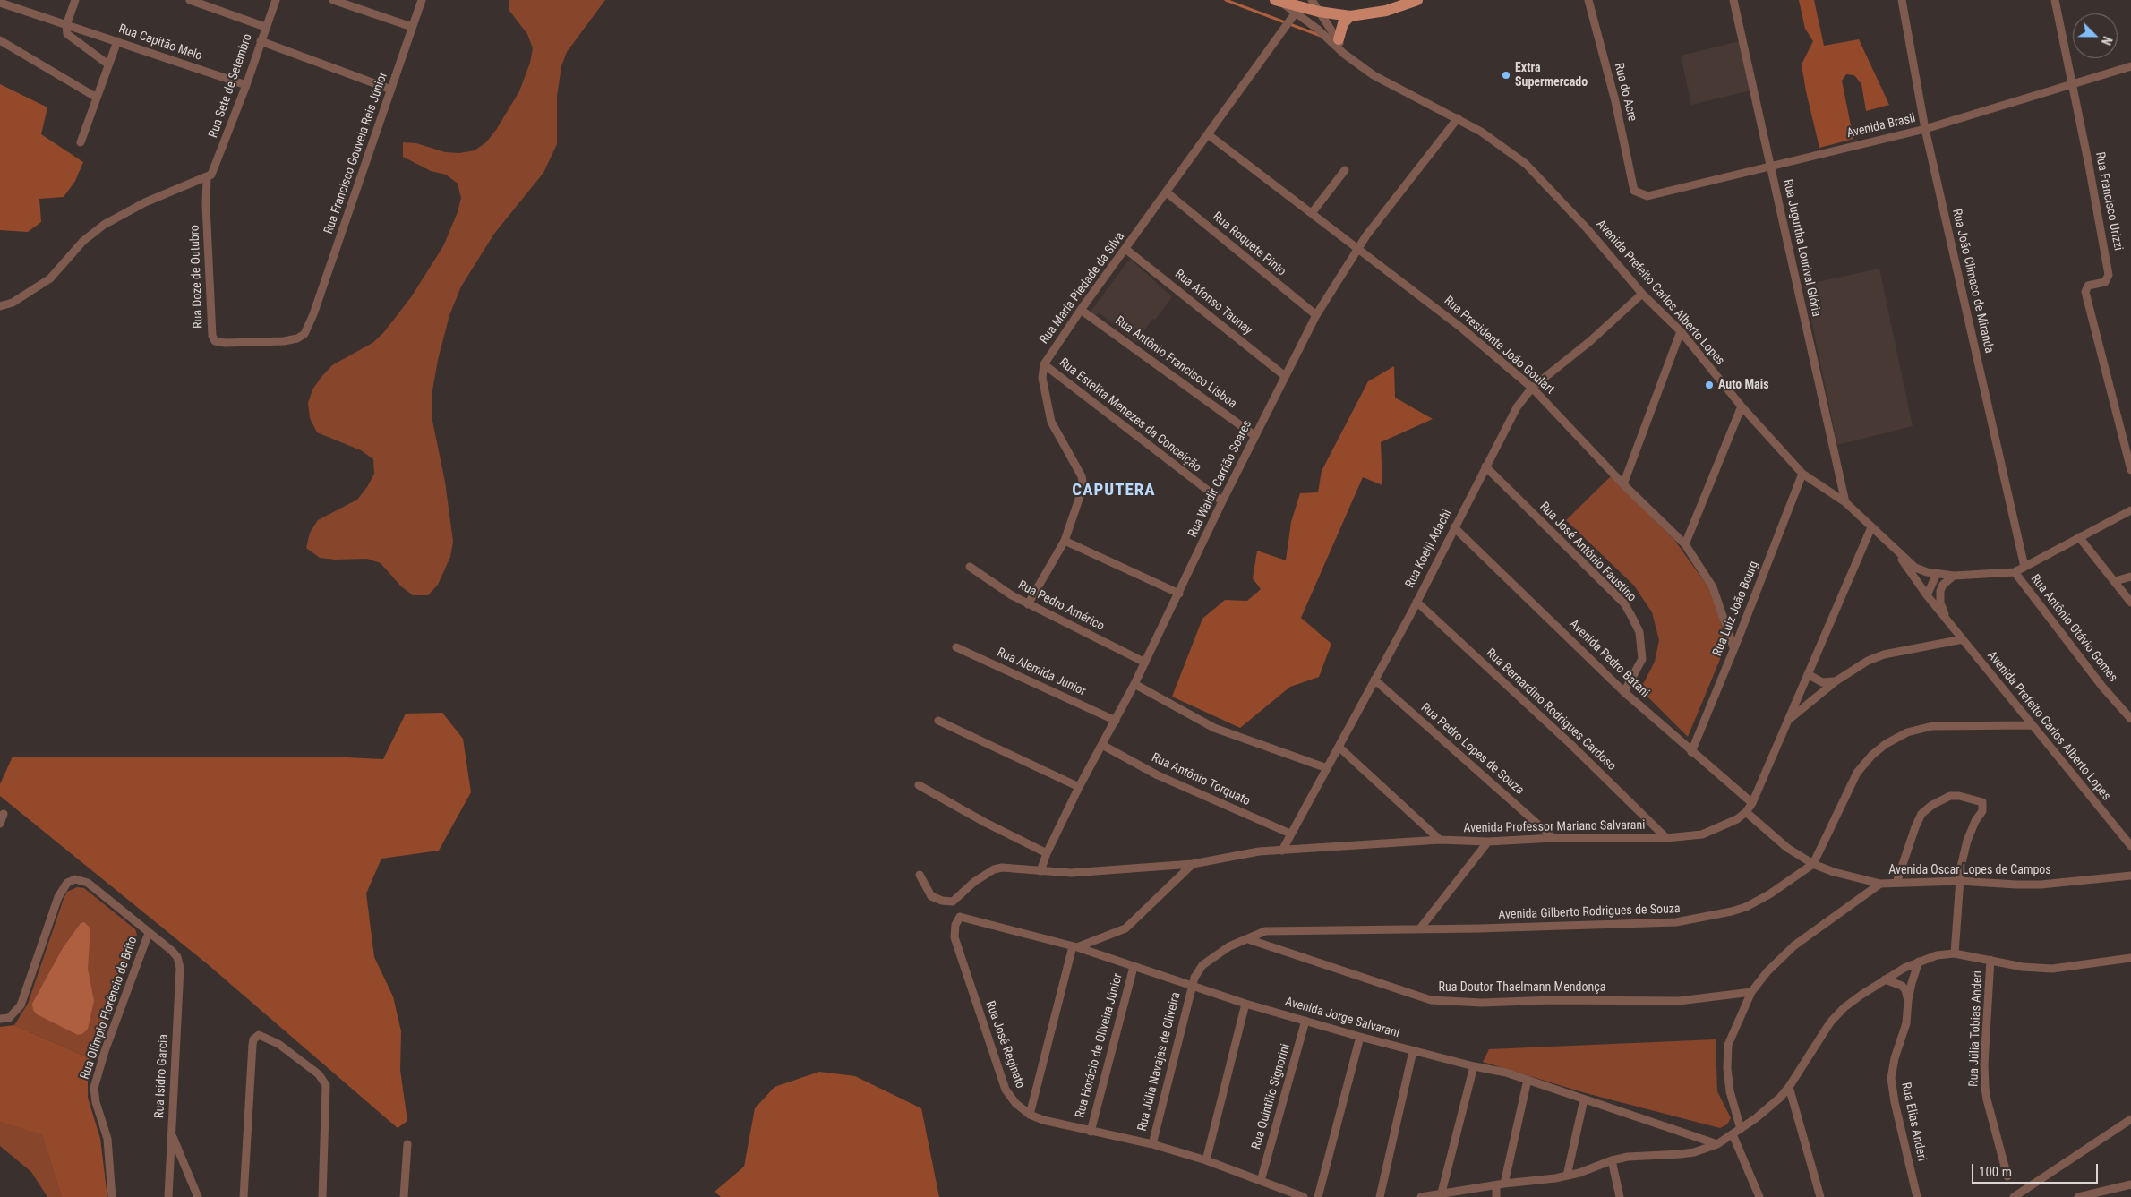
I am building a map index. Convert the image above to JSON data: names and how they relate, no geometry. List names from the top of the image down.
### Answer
{
  "streets": {
    "street": [
      "Rua Capitão Melo",
      "Rua Sete de Setembro",
      "Rua do Acre",
      "Avenida Brasil",
      "Rua Francisco Gouveia Reis Júnior",
      "Rua Francisco Urizzi",
      "Rua Roquete Pinto",
      "Rua Jugurtha Lourival Glória",
      "Rua Doze de Outubro",
      "Rua João Climaco de Miranda",
      "Rua Maria Piedade da Silva",
      "Avenida Prefeito Carlos Alberto Lopes",
      "Rua Afonso Taunay",
      "Rua Presidente João Goulart",
      "Rua Antônio Francisco Lisboa",
      "Rua Estelita Menezes da Conceição",
      "Rua Waldir Carrião Soares",
      "Rua Koeiji Adachi",
      "Rua José Antônio Faustino",
      "Rua Pedro Américo",
      "Rua Luiz João Bourg",
      "Rua Antônio Otávio Gomes",
      "Avenida Pedro Batani",
      "Rua Alemida Junior",
      "Rua Bernardino Rodrigues Cardoso",
      "Rua Pedro Lopes de Souza",
      "Rua Antônio Torquato",
      "Avenida Professor Mariano Salvarani",
      "Avenida Oscar Lopes de Campos",
      "Avenida Gilberto Rodrigues de Souza",
      "Rua Doutor Thaelmann Mendonça",
      "Rua Olímpio Florêncio de Brito",
      "Avenida Jorge Salvarani",
      "Rua Júlia Tobias Anderi",
      "Rua José Reginato",
      "Rua Horácio de Oliveira Júnior",
      "Rua Júlia Navajas de Oliveira",
      "Rua Isidro Garcia",
      "Rua Quintilio Signorini",
      "Rua Elias Anderi"
    ]
  },
  "crossings": [
    ["Rua Capitão Melo", "Rua Sete de Setembro"],
    ["Rua Sete de Setembro", "Rua Doze de Outubro"],
    ["Rua do Acre", "Avenida Brasil"],
    ["Avenida Brasil", "Rua Francisco Urizzi"],
    ["Avenida Brasil", "Rua Jugurtha Lourival Glória"],
    ["Avenida Brasil", "Rua João Climaco de Miranda"],
    ["Rua Francisco Gouveia Reis Júnior", "Rua Doze de Outubro"],
    ["Rua Roquete Pinto", "Rua Maria Piedade da Silva"],
    ["Rua Roquete Pinto", "Rua Waldir Carrião Soares"],
    ["Rua Jugurtha Lourival Glória", "Avenida Prefeito Carlos Alberto Lopes"],
    ["Rua Maria Piedade da Silva", "Avenida Prefeito Carlos Alberto Lopes"],
    ["Rua Maria Piedade da Silva", "Rua Afonso Taunay"],
    ["Rua Maria Piedade da Silva", "Rua Presidente João Goulart"],
    ["Rua Maria Piedade da Silva", "Rua Antônio Francisco Lisboa"],
    ["Rua Maria Piedade da Silva", "Rua Estelita Menezes da Conceição"],
    ["Rua Maria Piedade da Silva", "Rua Pedro Américo"],
    ["Avenida Prefeito Carlos Alberto Lopes", "Rua Waldir Carrião Soares"],
    ["Avenida Prefeito Carlos Alberto Lopes", "Rua Koeiji Adachi"],
    ["Avenida Prefeito Carlos Alberto Lopes", "Rua Luiz João Bourg"],
    ["Avenida Prefeito Carlos Alberto Lopes", "Avenida Professor Mariano Salvarani"],
    ["Avenida Prefeito Carlos Alberto Lopes", "Avenida Gilberto Rodrigues de Souza"],
    ["Rua Afonso Taunay", "Rua Waldir Carrião Soares"],
    ["Rua Presidente João Goulart", "Rua Waldir Carrião Soares"],
    ["Rua Presidente João Goulart", "Rua Koeiji Adachi"],
    ["Rua Presidente João Goulart", "Rua Luiz João Bourg"],
    ["Rua Antônio Francisco Lisboa", "Rua Waldir Carrião Soares"],
    ["Rua Estelita Menezes da Conceição", "Rua Waldir Carrião Soares"],
    ["Rua Waldir Carrião Soares", "Rua Pedro Américo"],
    ["Rua Waldir Carrião Soares", "Rua Alemida Junior"],
    ["Rua Waldir Carrião Soares", "Rua Antônio Torquato"],
    ["Rua Waldir Carrião Soares", "Avenida Professor Mariano Salvarani"],
    ["Rua Koeiji Adachi", "Rua José Antônio Faustino"],
    ["Rua Koeiji Adachi", "Avenida Pedro Batani"],
    ["Rua Koeiji Adachi", "Rua Bernardino Rodrigues Cardoso"],
    ["Rua Koeiji Adachi", "Rua Pedro Lopes de Souza"],
    ["Rua Koeiji Adachi", "Rua Antônio Torquato"],
    ["Rua Koeiji Adachi", "Avenida Professor Mariano Salvarani"],
    ["Rua José Antônio Faustino", "Avenida Pedro Batani"],
    ["Rua Luiz João Bourg", "Avenida Pedro Batani"],
    ["Avenida Pedro Batani", "Avenida Professor Mariano Salvarani"],
    ["Rua Bernardino Rodrigues Cardoso", "Avenida Professor Mariano Salvarani"],
    ["Rua Pedro Lopes de Souza", "Avenida Professor Mariano Salvarani"],
    ["Avenida Oscar Lopes de Campos", "Rua Doutor Thaelmann Mendonça"],
    ["Avenida Gilberto Rodrigues de Souza", "Rua Doutor Thaelmann Mendonça"],
    ["Avenida Gilberto Rodrigues de Souza", "Avenida Jorge Salvarani"],
    ["Avenida Gilberto Rodrigues de Souza", "Rua Júlia Navajas de Oliveira"],
    ["Rua Olímpio Florêncio de Brito", "Rua Isidro Garcia"],
    ["Avenida Jorge Salvarani", "Rua José Reginato"],
    ["Avenida Jorge Salvarani", "Rua Horácio de Oliveira Júnior"],
    ["Avenida Jorge Salvarani", "Rua Júlia Navajas de Oliveira"],
    ["Avenida Jorge Salvarani", "Rua Quintilio Signorini"],
    ["Rua José Reginato", "Rua Horácio de Oliveira Júnior"],
    ["Rua José Reginato", "Rua Júlia Navajas de Oliveira"],
    ["Rua José Reginato", "Rua Quintilio Signorini"]
  ],
  "districts": ["CAPUTERA"],
  "places": ["Extra Supermercado", "Auto Mais"],
  "scale_bar": "100 m",
  "north": "bottom right"
}
